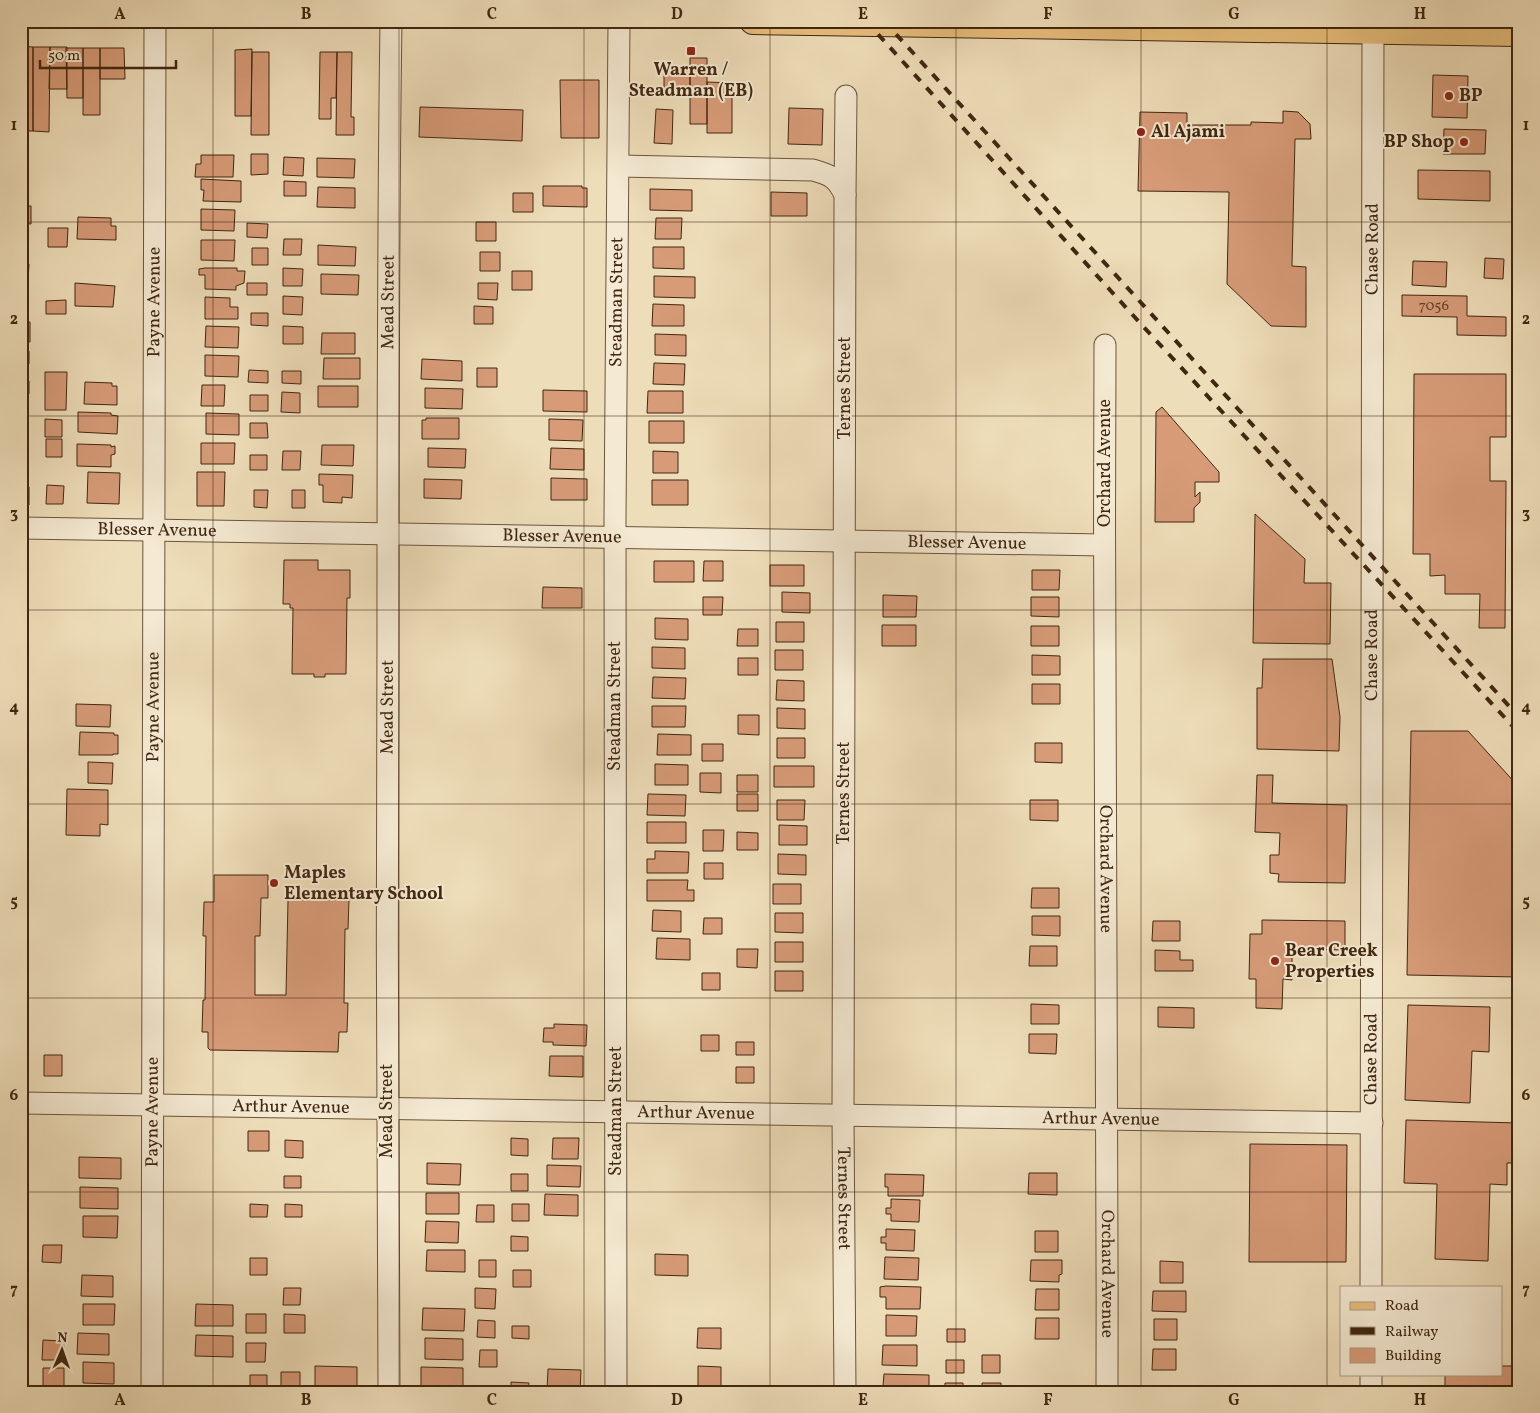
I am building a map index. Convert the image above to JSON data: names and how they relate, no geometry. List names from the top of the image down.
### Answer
{
  "streets": {
    "street": [
      "Chase Road",
      "Mead Street",
      "Payne Avenue",
      "Steadman Street",
      "Ternes Street",
      "Orchard Avenue",
      "Blesser Avenue",
      "Arthur Avenue"
    ]
  },
  "crossings": [
    ["Chase Road", "Arthur Avenue"],
    ["Mead Street", "Blesser Avenue"],
    ["Mead Street", "Arthur Avenue"],
    ["Payne Avenue", "Blesser Avenue"],
    ["Payne Avenue", "Arthur Avenue"],
    ["Steadman Street", "Blesser Avenue"],
    ["Steadman Street", "Arthur Avenue"],
    ["Ternes Street", "Blesser Avenue"],
    ["Ternes Street", "Arthur Avenue"],
    ["Orchard Avenue", "Blesser Avenue"],
    ["Orchard Avenue", "Arthur Avenue"]
  ],
  "places": {
    "transit": ["Warren / Steadman (EB)"],
    "other": [
      "BP",
      "Al Ajami",
      "BP Shop",
      "Maples Elementary School",
      "Bear Creek Properties"
    ]
  },
  "house_numbers": ["7056"],
  "legend": ["Road", "Railway", "Building"],
  "scale_bar": "50 m",
  "north": "top",
  "grid": {
    "columns": [
      "A",
      "B",
      "C",
      "D",
      "E",
      "F",
      "G",
      "H"
    ],
    "rows": [
      "1",
      "2",
      "3",
      "4",
      "5",
      "6",
      "7"
    ]
  }
}
